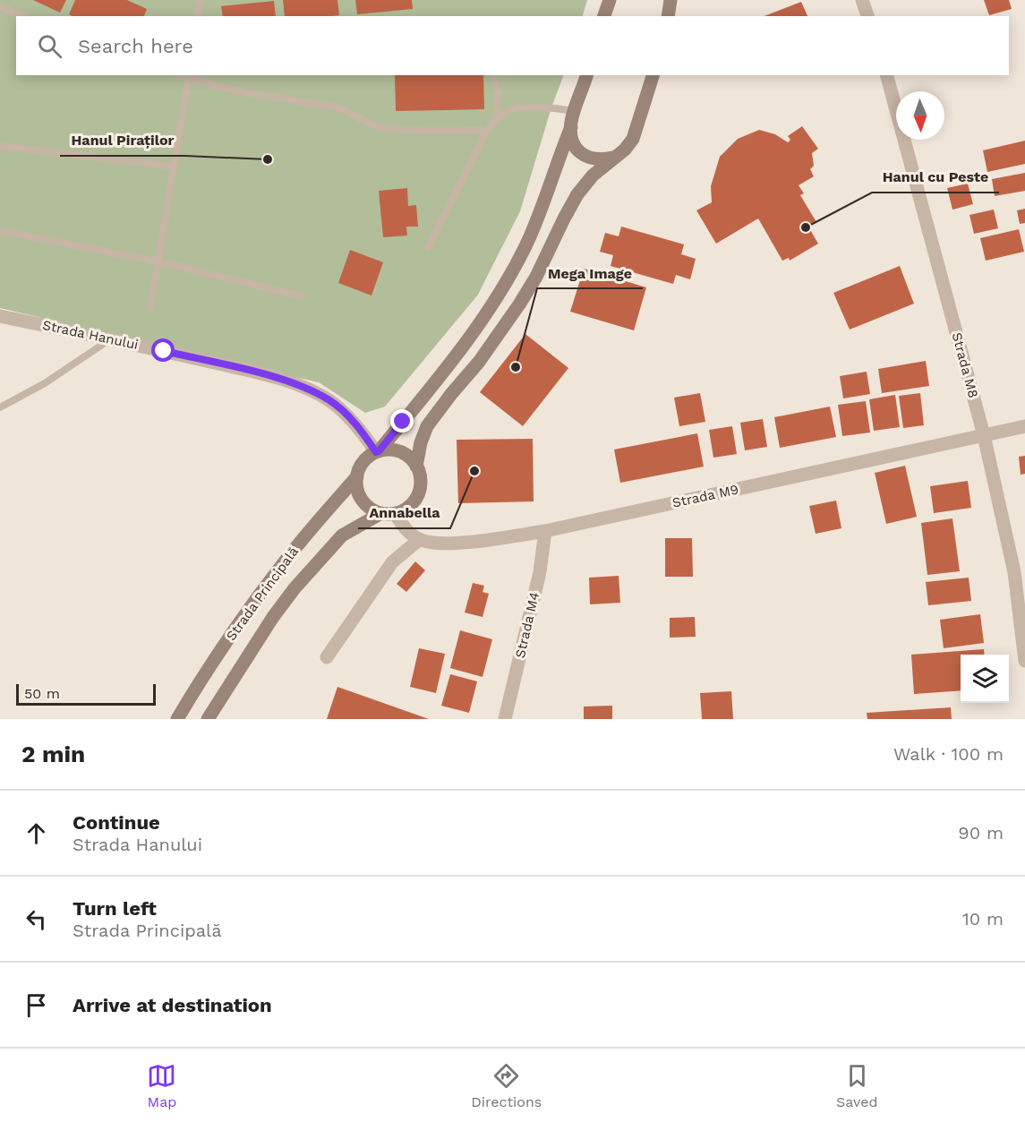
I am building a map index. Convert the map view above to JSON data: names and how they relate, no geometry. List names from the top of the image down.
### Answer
{
  "streets": {
    "main road": ["Strada Principală"],
    "street": [
      "Strada Hanului",
      "Strada M8",
      "Strada M9",
      "Strada M4"
    ]
  },
  "crossings": [
    ["Strada Hanului", "Strada Principală"],
    ["Strada M8", "Strada M9"],
    ["Strada M9", "Strada M4"]
  ],
  "places": [
    "Hanul Piraților",
    "Hanul cu Peste",
    "Mega Image",
    "Annabella"
  ],
  "scale_bar": "50 m",
  "north": "bottom",
  "page": {
    "search": "Search here",
    "scale": "50 m",
    "heading": ["2 min", "Walk · 100 m"],
    "list": [
      ["Continue", "Strada Hanului", "90 m"],
      ["Turn left", "Strada Principală", "10 m"],
      "Arrive at destination"
    ],
    "nav": ["Map", "Directions", "Saved"]
  }
}
